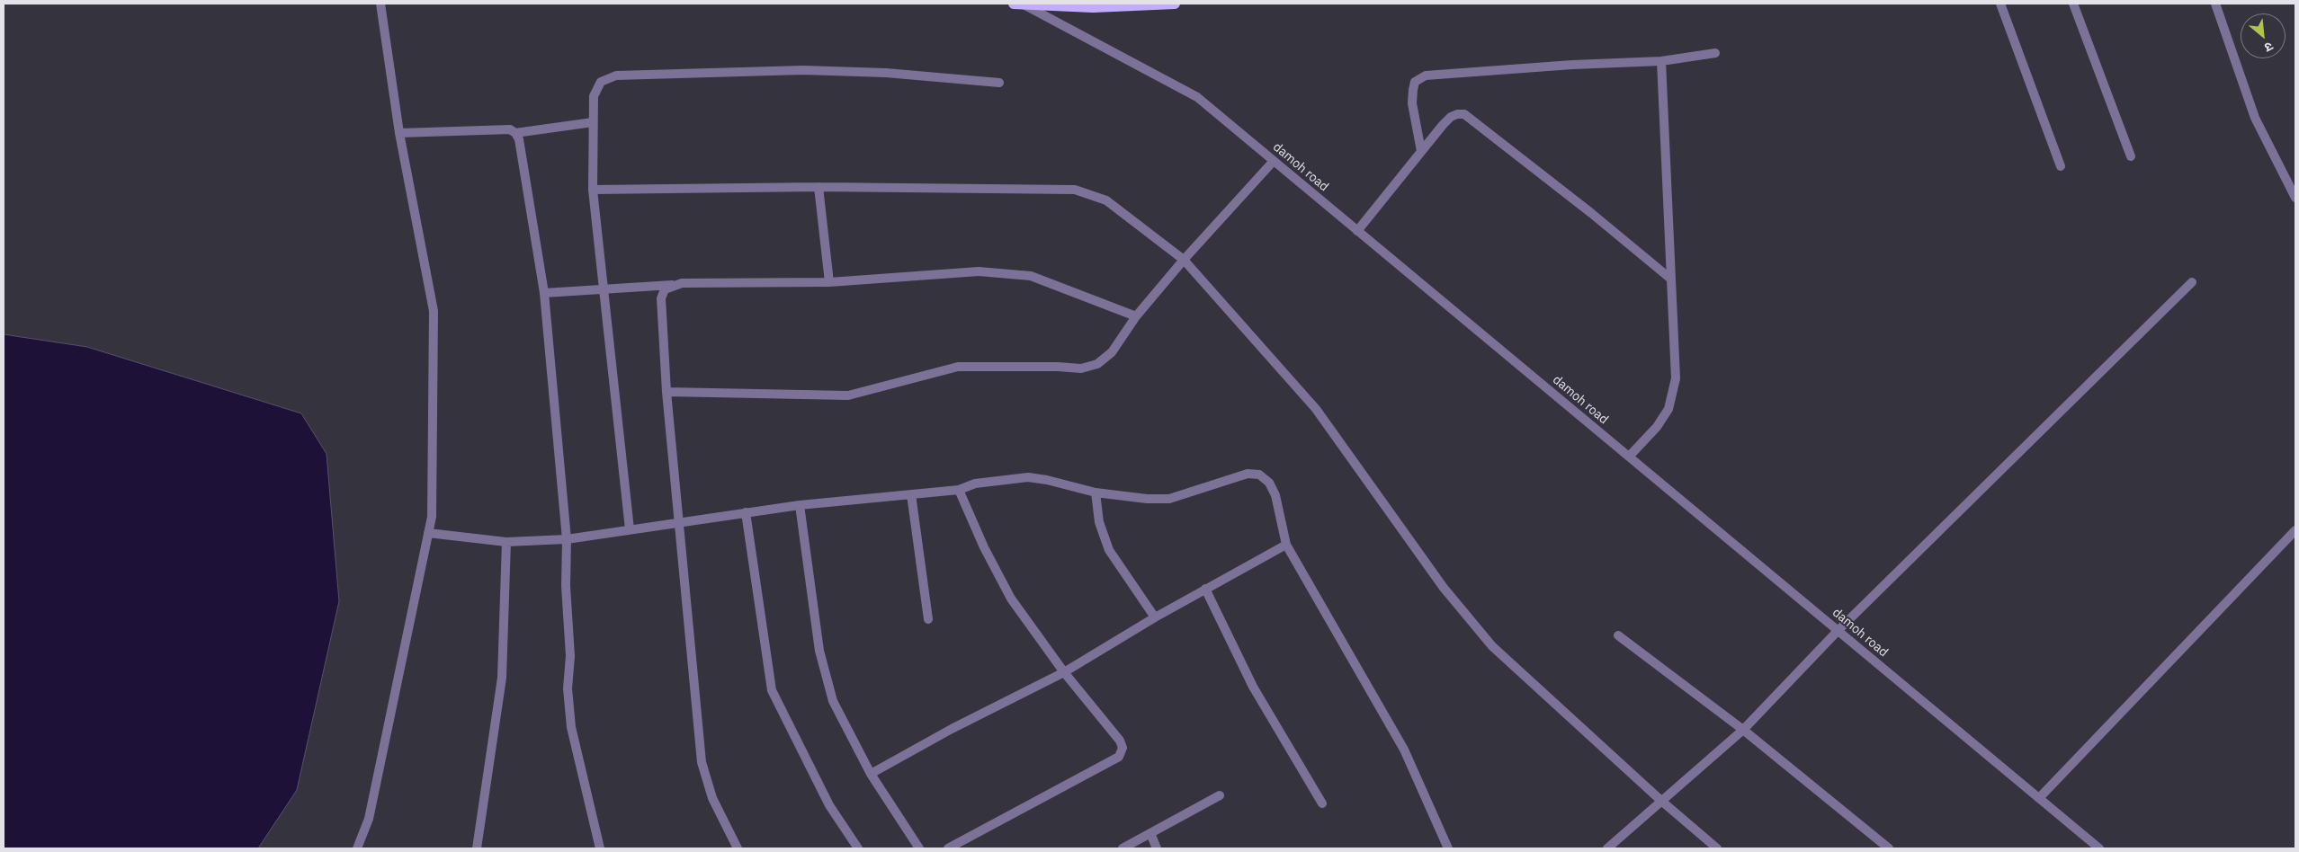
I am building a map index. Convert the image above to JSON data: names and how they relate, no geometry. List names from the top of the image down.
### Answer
{
  "streets": {
    "street": ["damoh road"]
  },
  "north": "bottom right"
}
